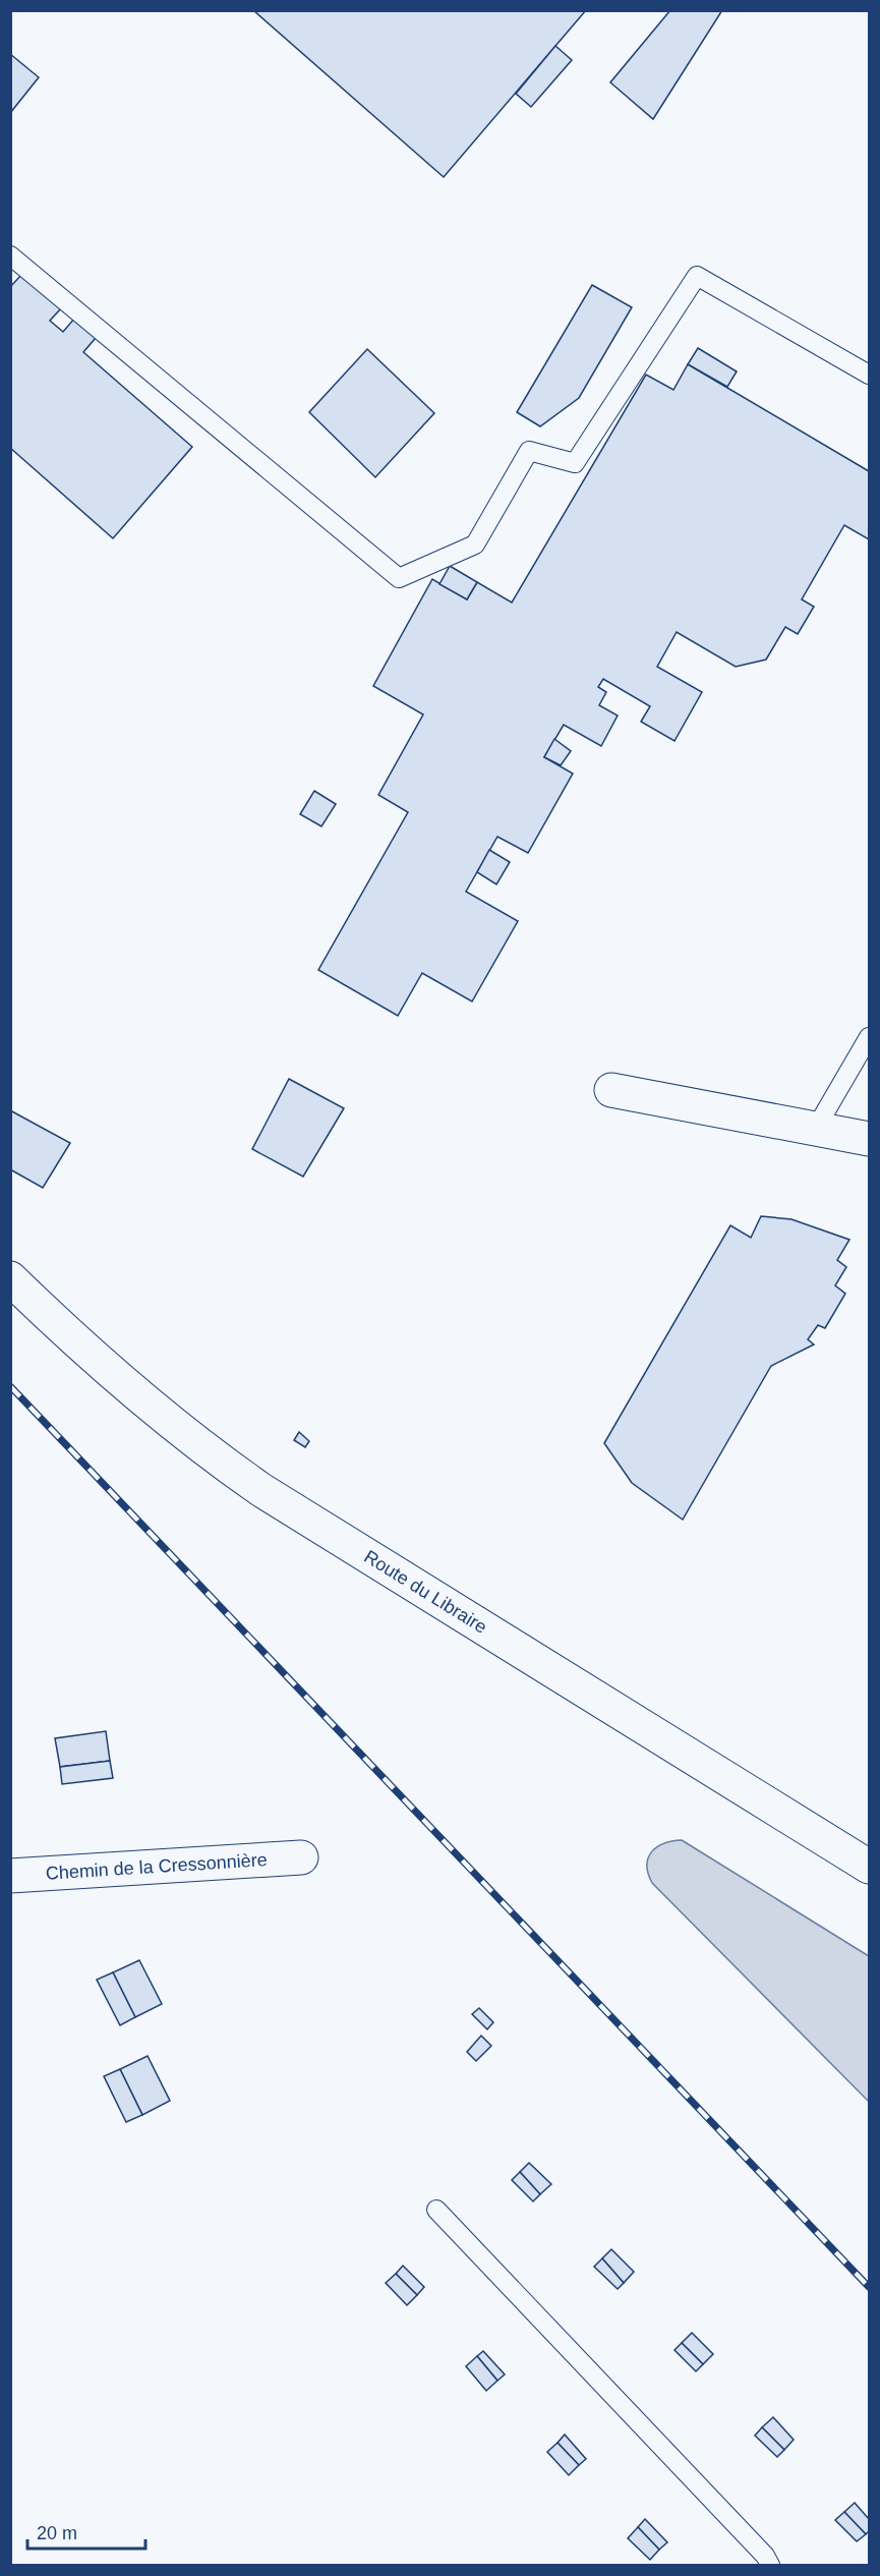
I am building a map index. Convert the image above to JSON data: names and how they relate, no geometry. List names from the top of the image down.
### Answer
{
  "streets": {
    "main road": ["Route du Libraire", "Chemin de la Cressonnière"]
  },
  "scale_bar": "20 m"
}
